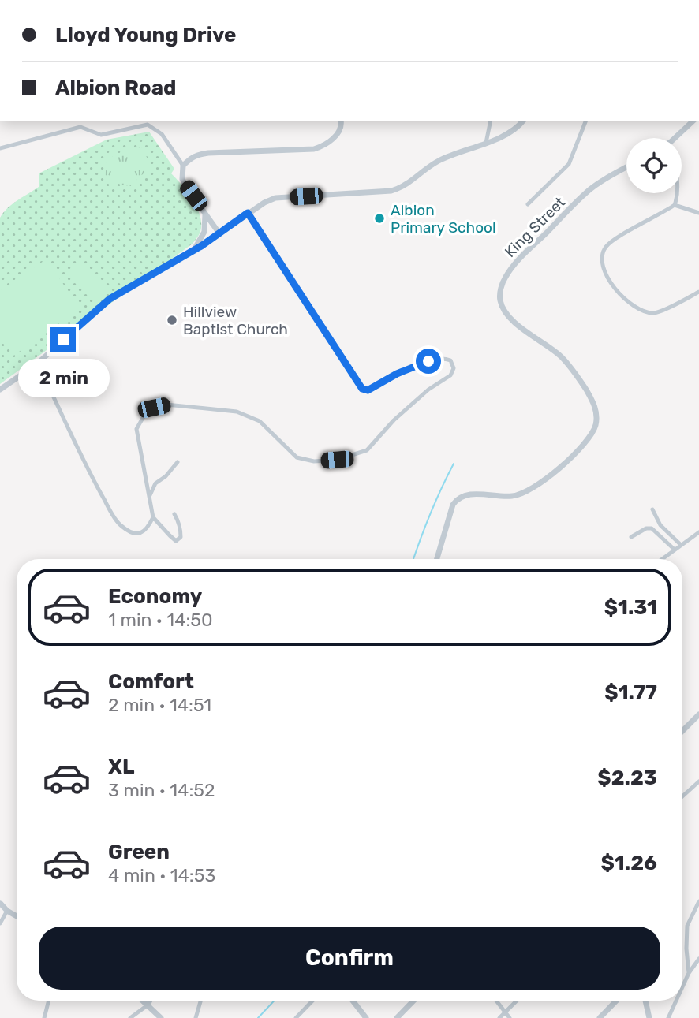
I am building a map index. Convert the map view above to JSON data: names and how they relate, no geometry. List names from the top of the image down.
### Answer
{
  "streets": {
    "street": ["King Street"]
  },
  "places": ["Albion Primary School", "Hillview Baptist Church"],
  "page": {
    "banner": ["Lloyd Young Drive", "Albion Road"],
    "bubble": "2 min",
    "list": [
      {
        "name": "Economy",
        "note": "1 min · 14:50",
        "value": "$1.31"
      },
      {
        "name": "Comfort",
        "note": "2 min · 14:51",
        "value": "$1.77"
      },
      {
        "name": "XL",
        "note": "3 min · 14:52",
        "value": "$2.23"
      },
      {
        "name": "Green",
        "note": "4 min · 14:53",
        "value": "$1.26"
      }
    ],
    "buttons": "Confirm"
  }
}
